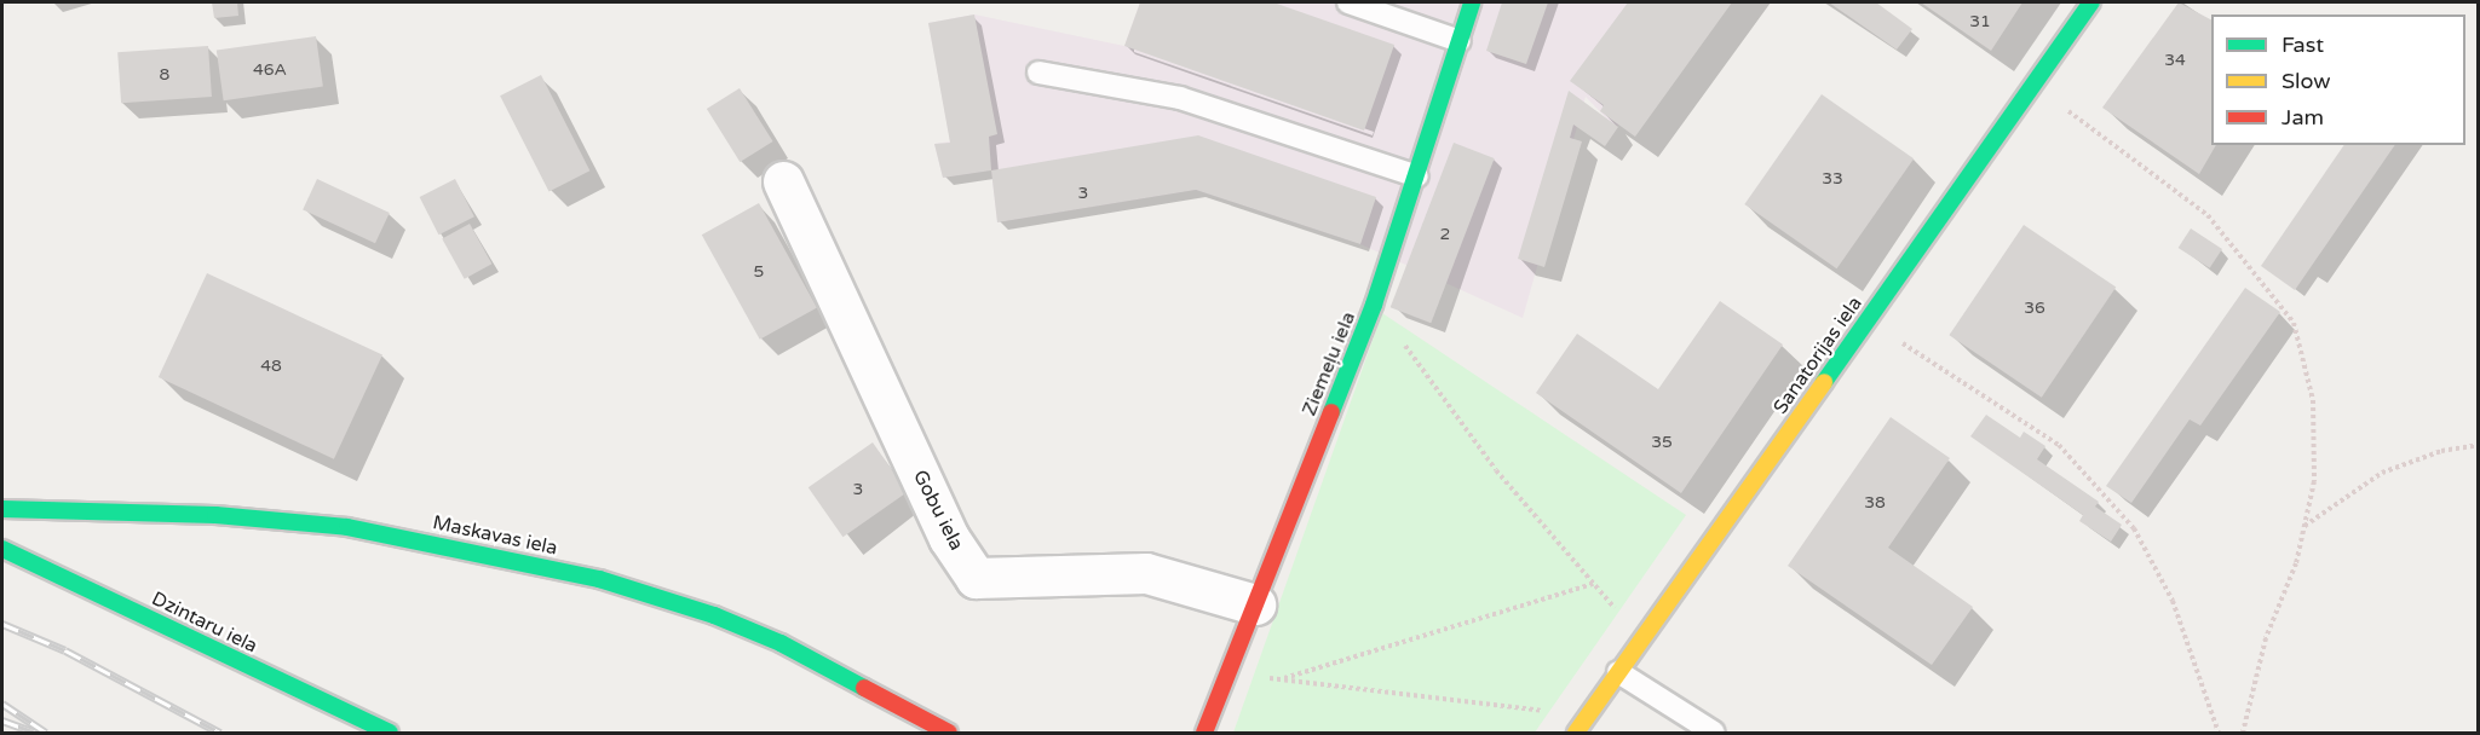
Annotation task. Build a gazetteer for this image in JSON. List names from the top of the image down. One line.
{"streets":{"street":["Sanatorijas iela","Ziemeļu iela","Gobu iela","Maskavas iela","Dzintaru iela"]},"crossings":[["Ziemeļu iela","Gobu iela"]],"house_numbers":["31","34","46A","8","33","3","2","5","36","48","35","3","38"],"legend":["Fast","Slow","Jam"]}
